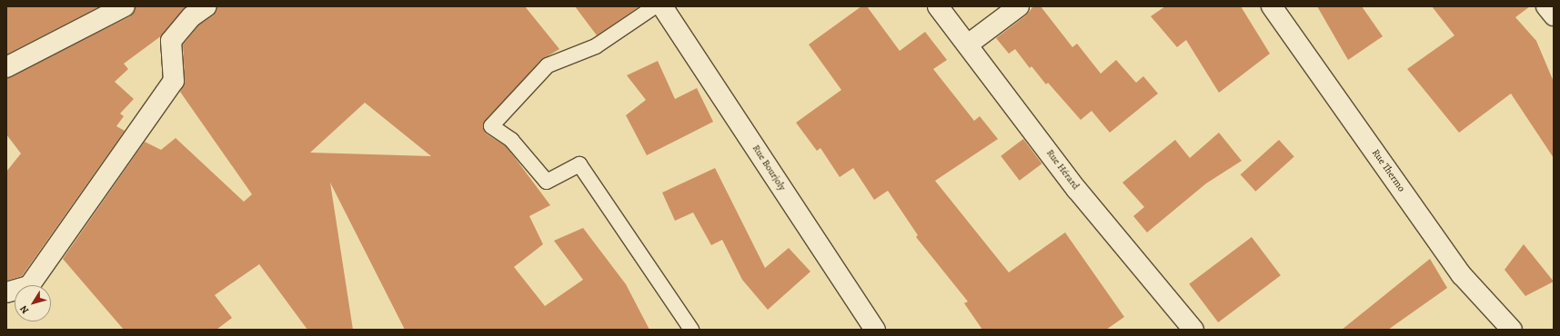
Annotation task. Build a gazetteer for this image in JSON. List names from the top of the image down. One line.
{"streets":{"street":["Rue Bourjoly","Rue Hérard","Rue Thermo"]},"north":"bottom left"}
